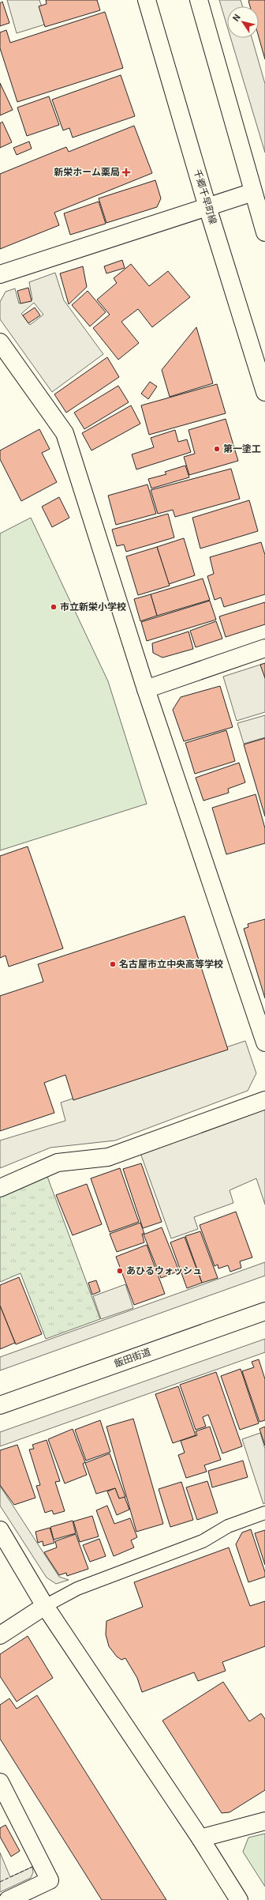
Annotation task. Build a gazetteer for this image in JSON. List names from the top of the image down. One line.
{"streets":{"main road":["千郷千早町線","飯田街道"]},"places":{"health":["新栄ホーム薬局"],"other":["第一塗工","市立新栄小学校","名古屋市立中央高等学校","あひるウォッシュ"]},"north":"top left"}
